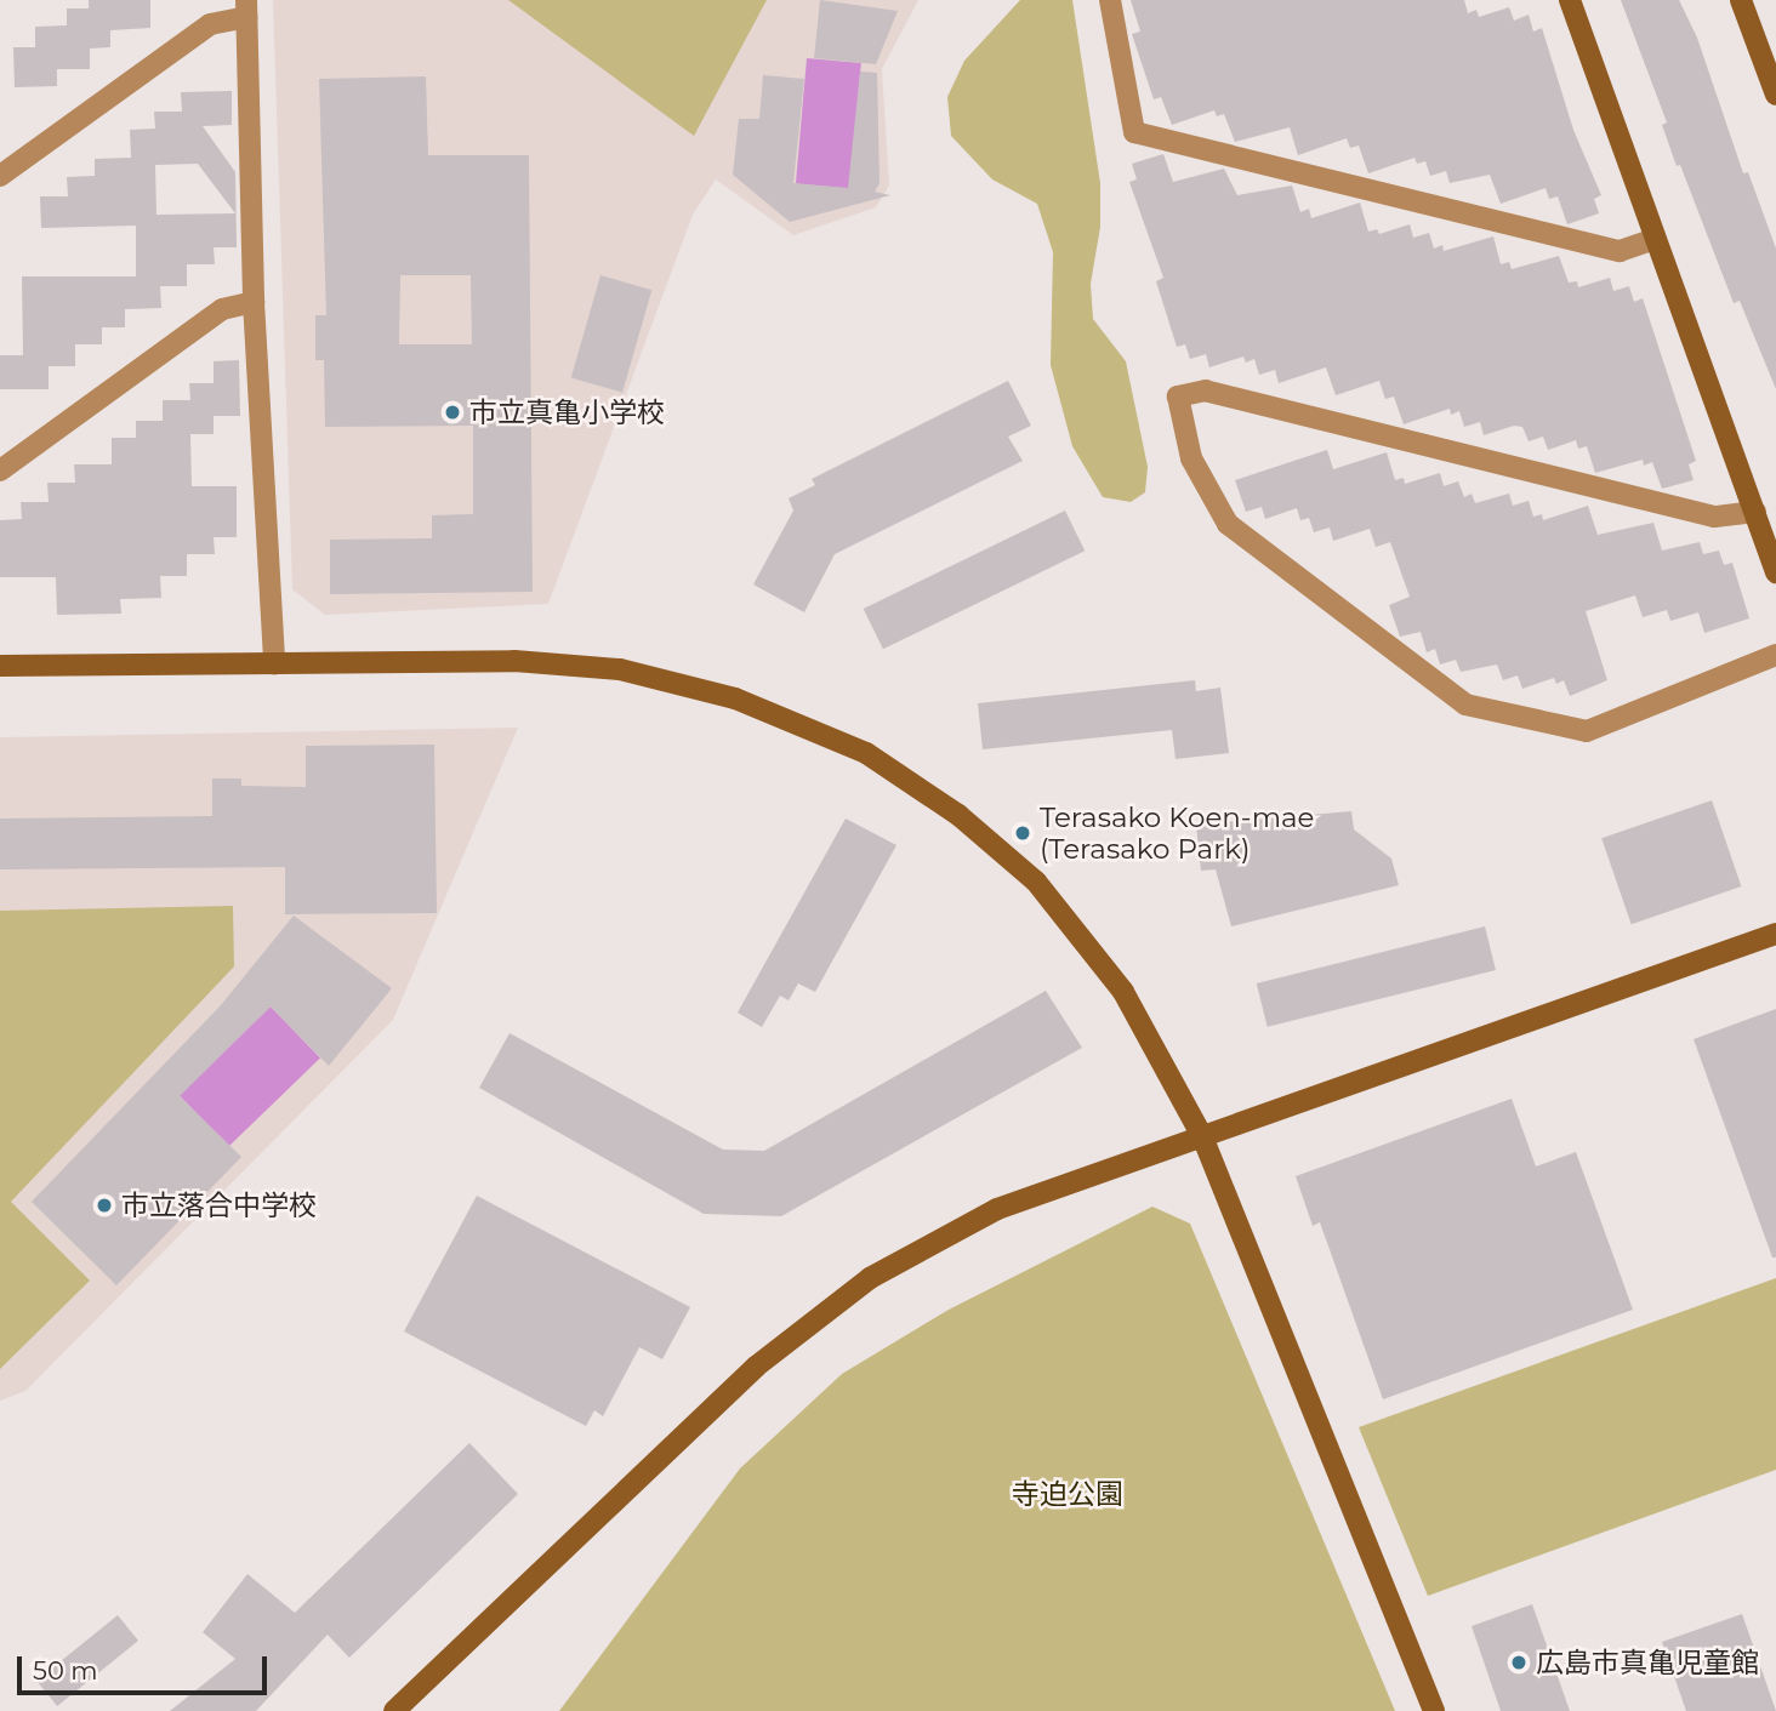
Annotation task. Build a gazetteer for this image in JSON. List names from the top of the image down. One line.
{"parks":["寺迫公園"],"places":["市立真亀小学校","Terasako Koen-mae (Terasako Park)","市立落合中学校","広島市真亀児童館"],"scale_bar":"50 m"}
